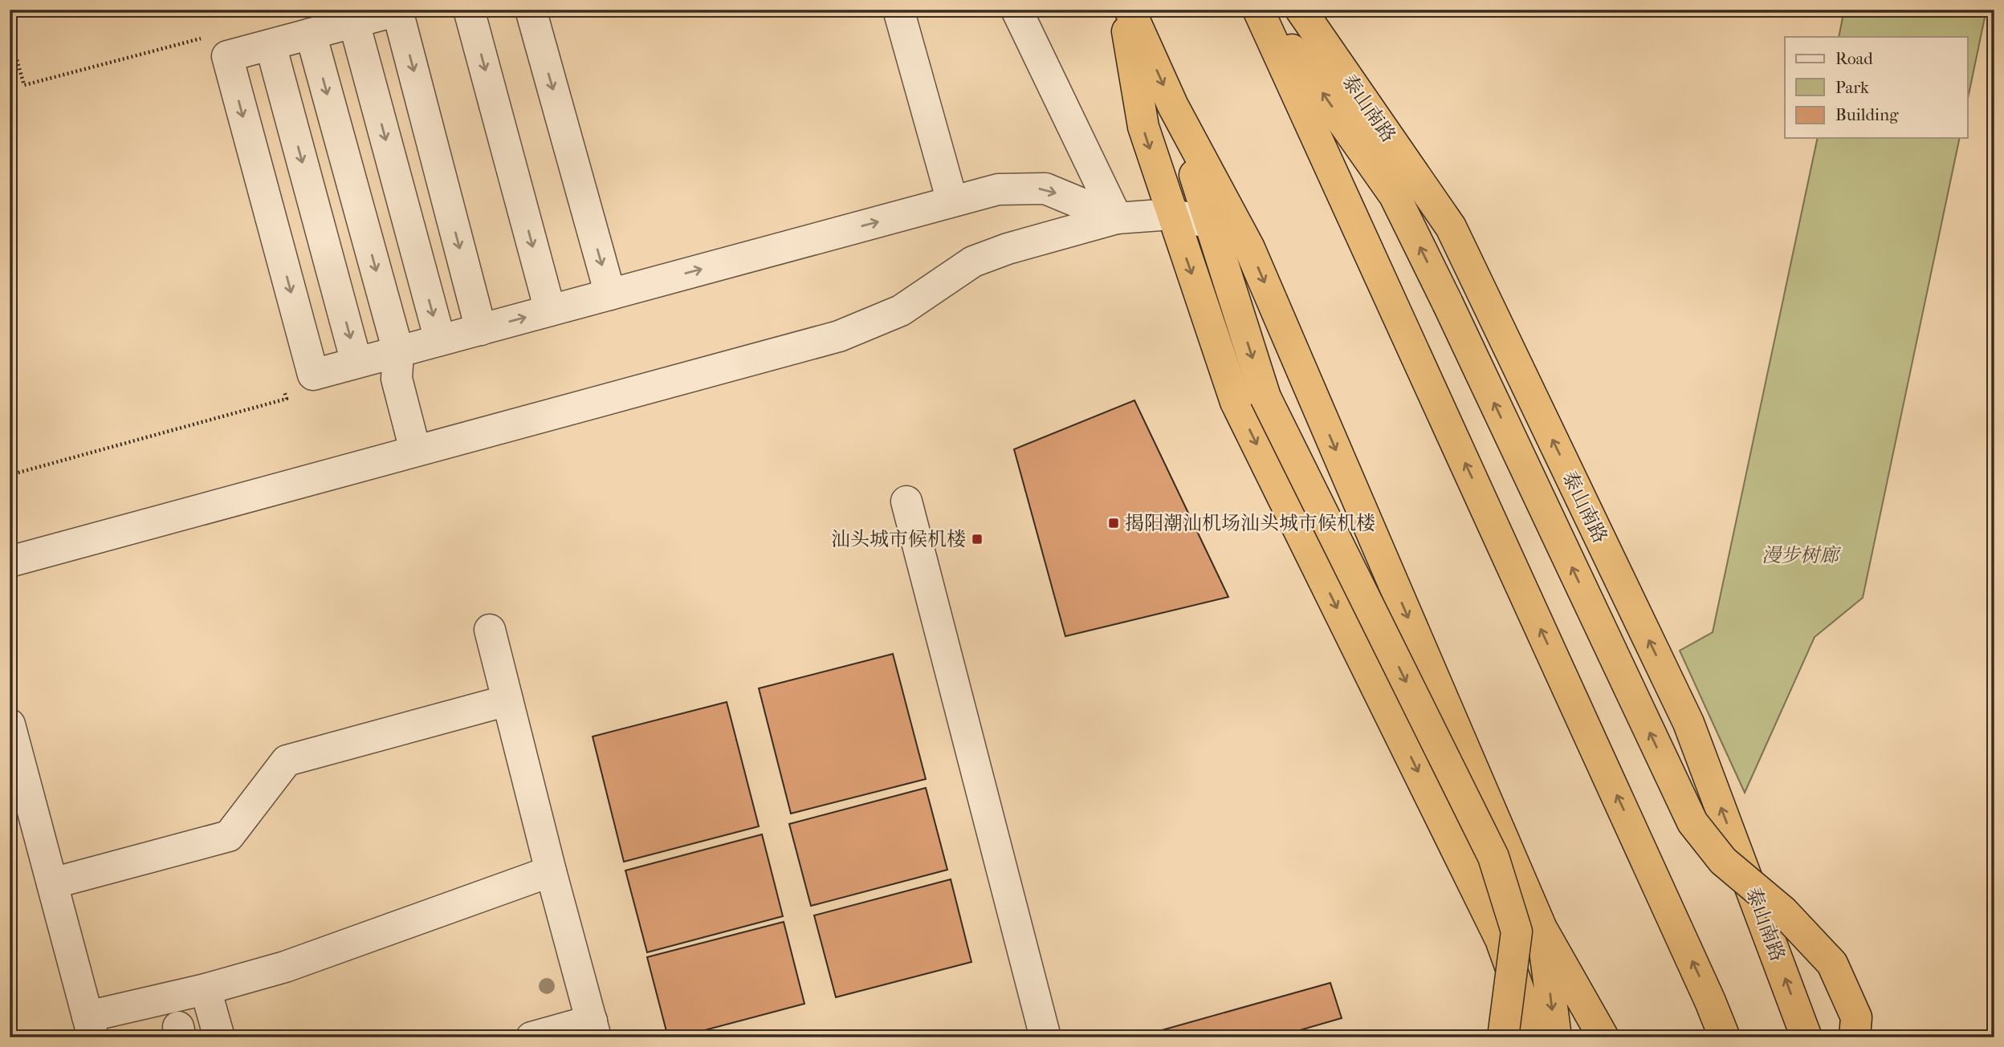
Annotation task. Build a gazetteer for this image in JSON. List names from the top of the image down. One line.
{"streets":{"highway":["泰山南路"]},"parks":["漫步树廊"],"places":{"transit":["揭阳潮汕机场汕头城市候机楼","汕头城市候机楼"]},"legend":["Road","Park","Building"]}
